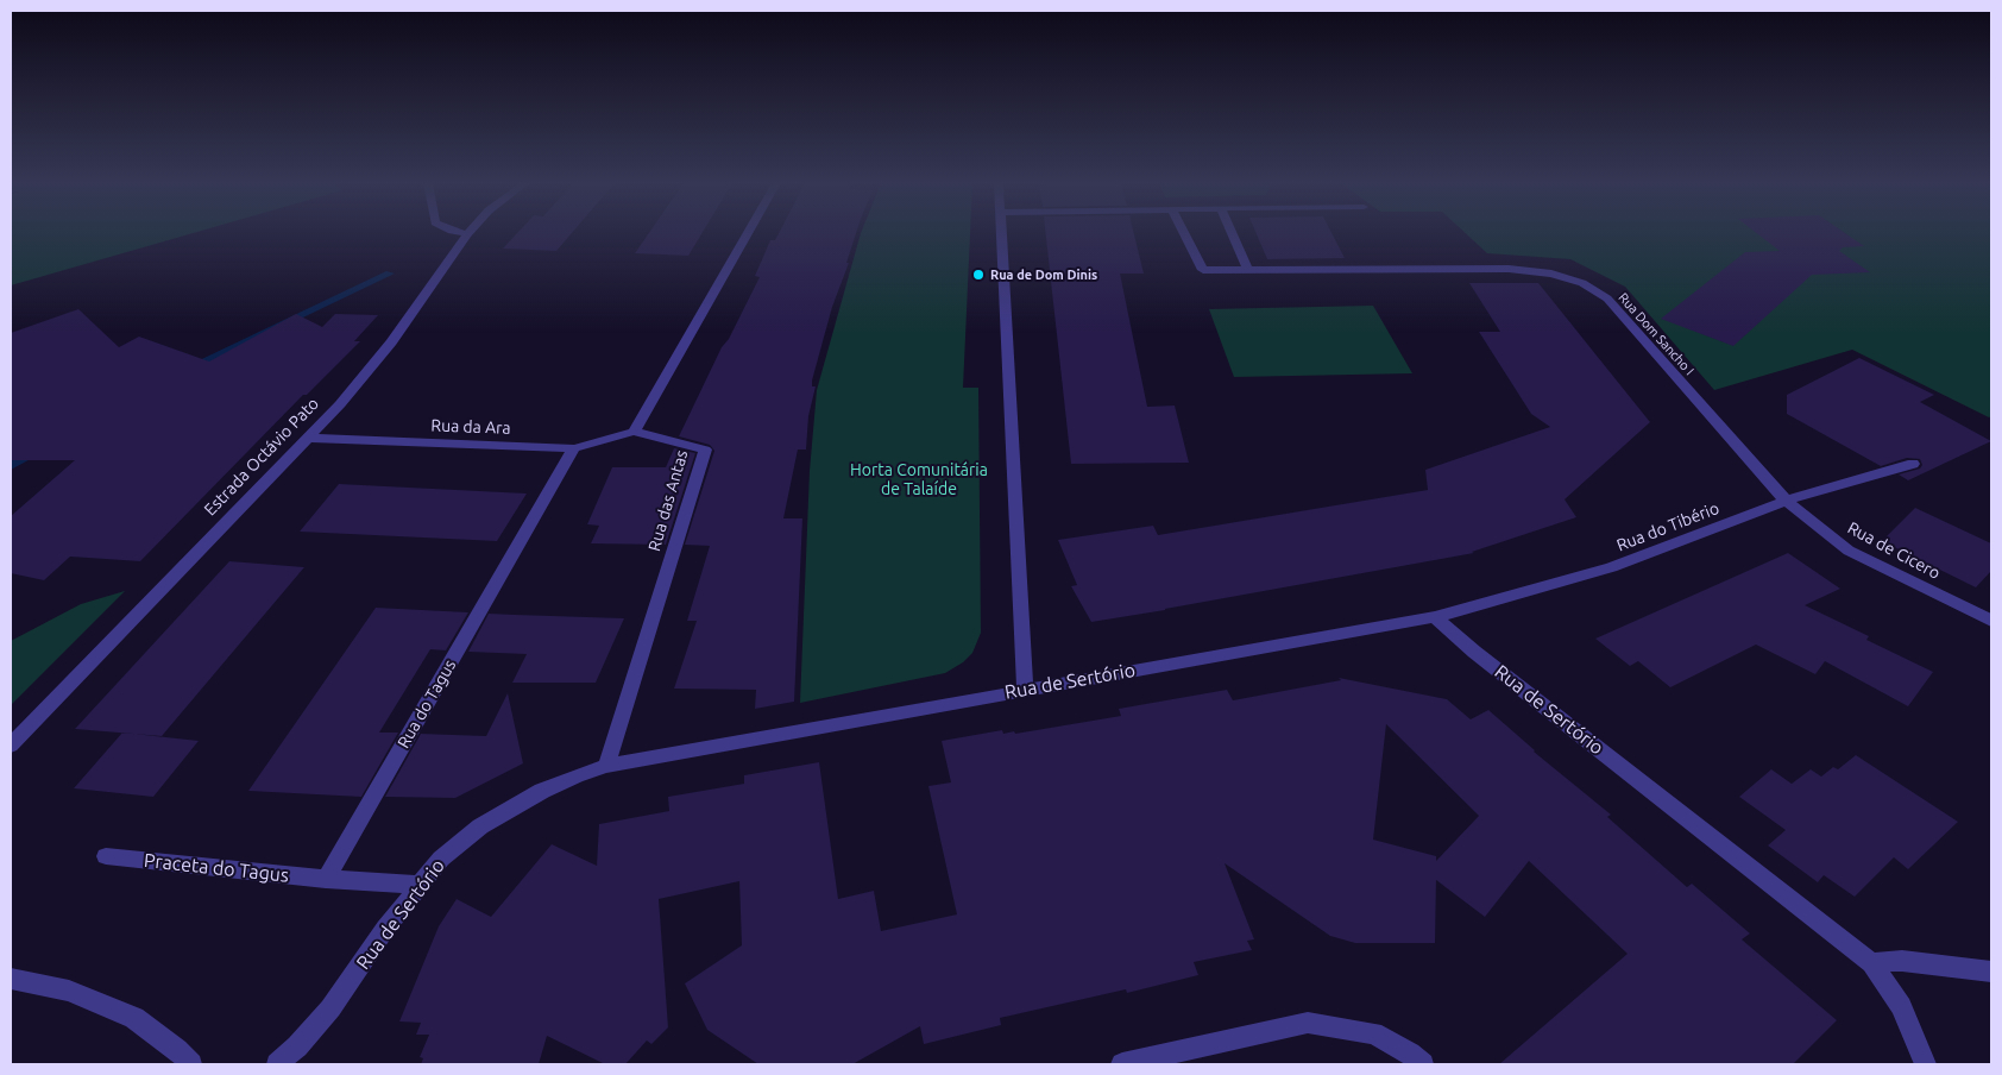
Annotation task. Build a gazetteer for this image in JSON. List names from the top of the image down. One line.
{"streets":{"street":["Rua Dom Sancho I","Rua da Ara","Estrada Octávio Pato","Rua das Antas","Rua do Tibério","Rua de Cicero","Rua de Sertório","Rua do Tagus","Praceta do Tagus"]},"crossings":[["Rua Dom Sancho I","Rua do Tibério"],["Rua Dom Sancho I","Rua de Cicero"],["Rua da Ara","Estrada Octávio Pato"],["Rua da Ara","Rua das Antas"],["Rua da Ara","Rua do Tagus"],["Rua das Antas","Rua de Sertório"],["Rua do Tibério","Rua de Cicero"],["Rua do Tibério","Rua de Sertório"],["Rua do Tagus","Praceta do Tagus"]],"parks":["Horta Comunitária de Talaíde"],"places":["Rua de Dom Dinis"]}
